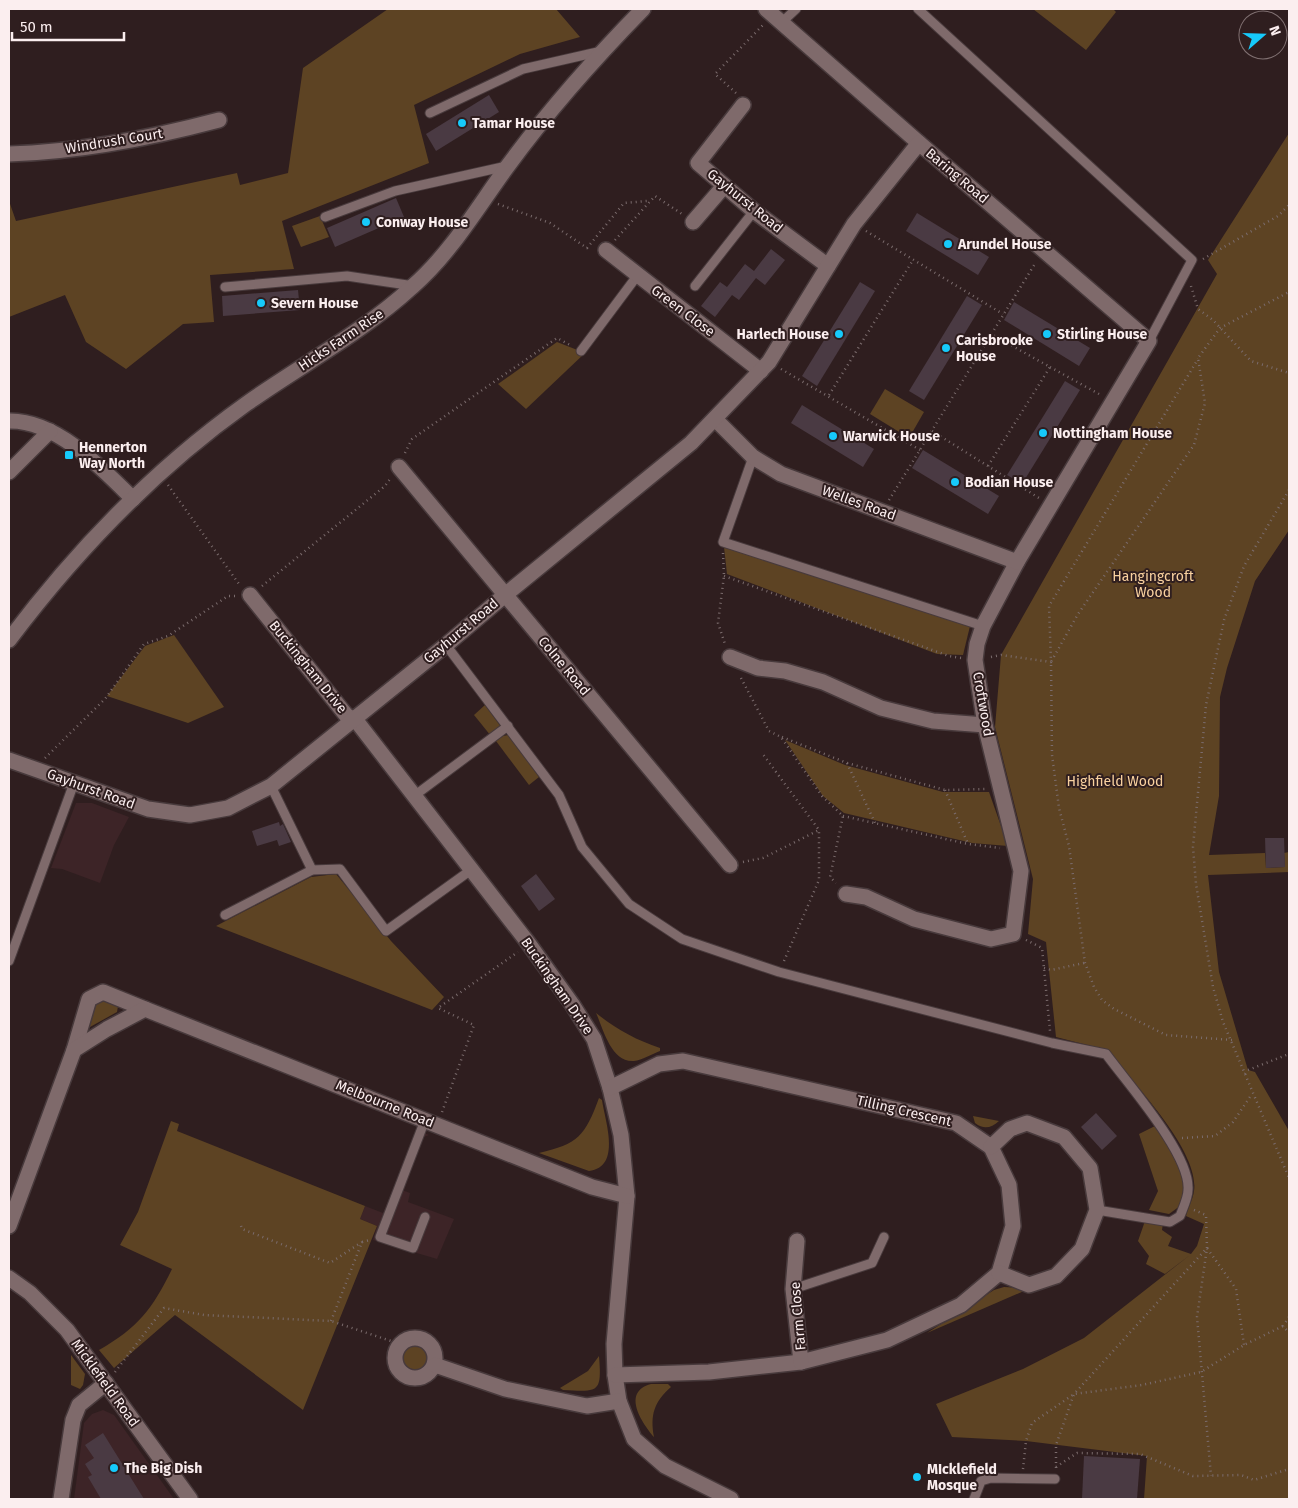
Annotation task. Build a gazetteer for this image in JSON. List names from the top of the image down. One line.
{"streets":{"street":["Windrush Court","Baring Road","Gayhurst Road","Green Close","Hicks Farm Rise","Welles Road","Colne Road","Buckingham Drive","Croftwood","Melbourne Road","Tilling Crescent","Farm Close","Micklefield Road"]},"crossings":[["Baring Road","Gayhurst Road"],["Baring Road","Croftwood"],["Gayhurst Road","Green Close"],["Gayhurst Road","Welles Road"],["Gayhurst Road","Colne Road"],["Gayhurst Road","Buckingham Drive"],["Welles Road","Croftwood"],["Buckingham Drive","Melbourne Road"],["Buckingham Drive","Tilling Crescent"]],"parks":["Hangingcroft Wood","Highfield Wood"],"places":{"other":["Tamar House","Conway House","Arundel House","Severn House","Harlech House","Stirling House","Carisbrooke House","Nottingham House","Warwick House","Bodian House","The Big Dish","MIcklefield Mosque"],"transit":["Hennerton Way North"]},"scale_bar":"50 m","north":"right"}
